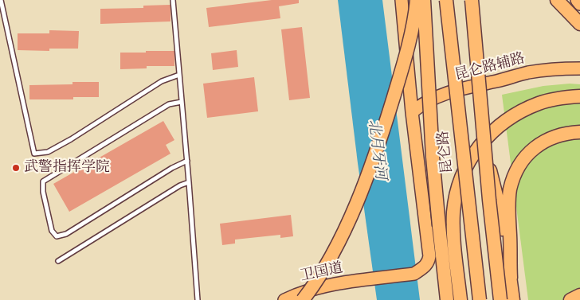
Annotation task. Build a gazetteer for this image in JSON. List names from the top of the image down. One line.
{"streets":{"highway":["昆仑路"],"main road":["昆仑路辅路","卫国道"]},"crossings":[["昆仑路辅路","卫国道"]],"water":["北月牙河"],"places":["武警指挥学院"]}
